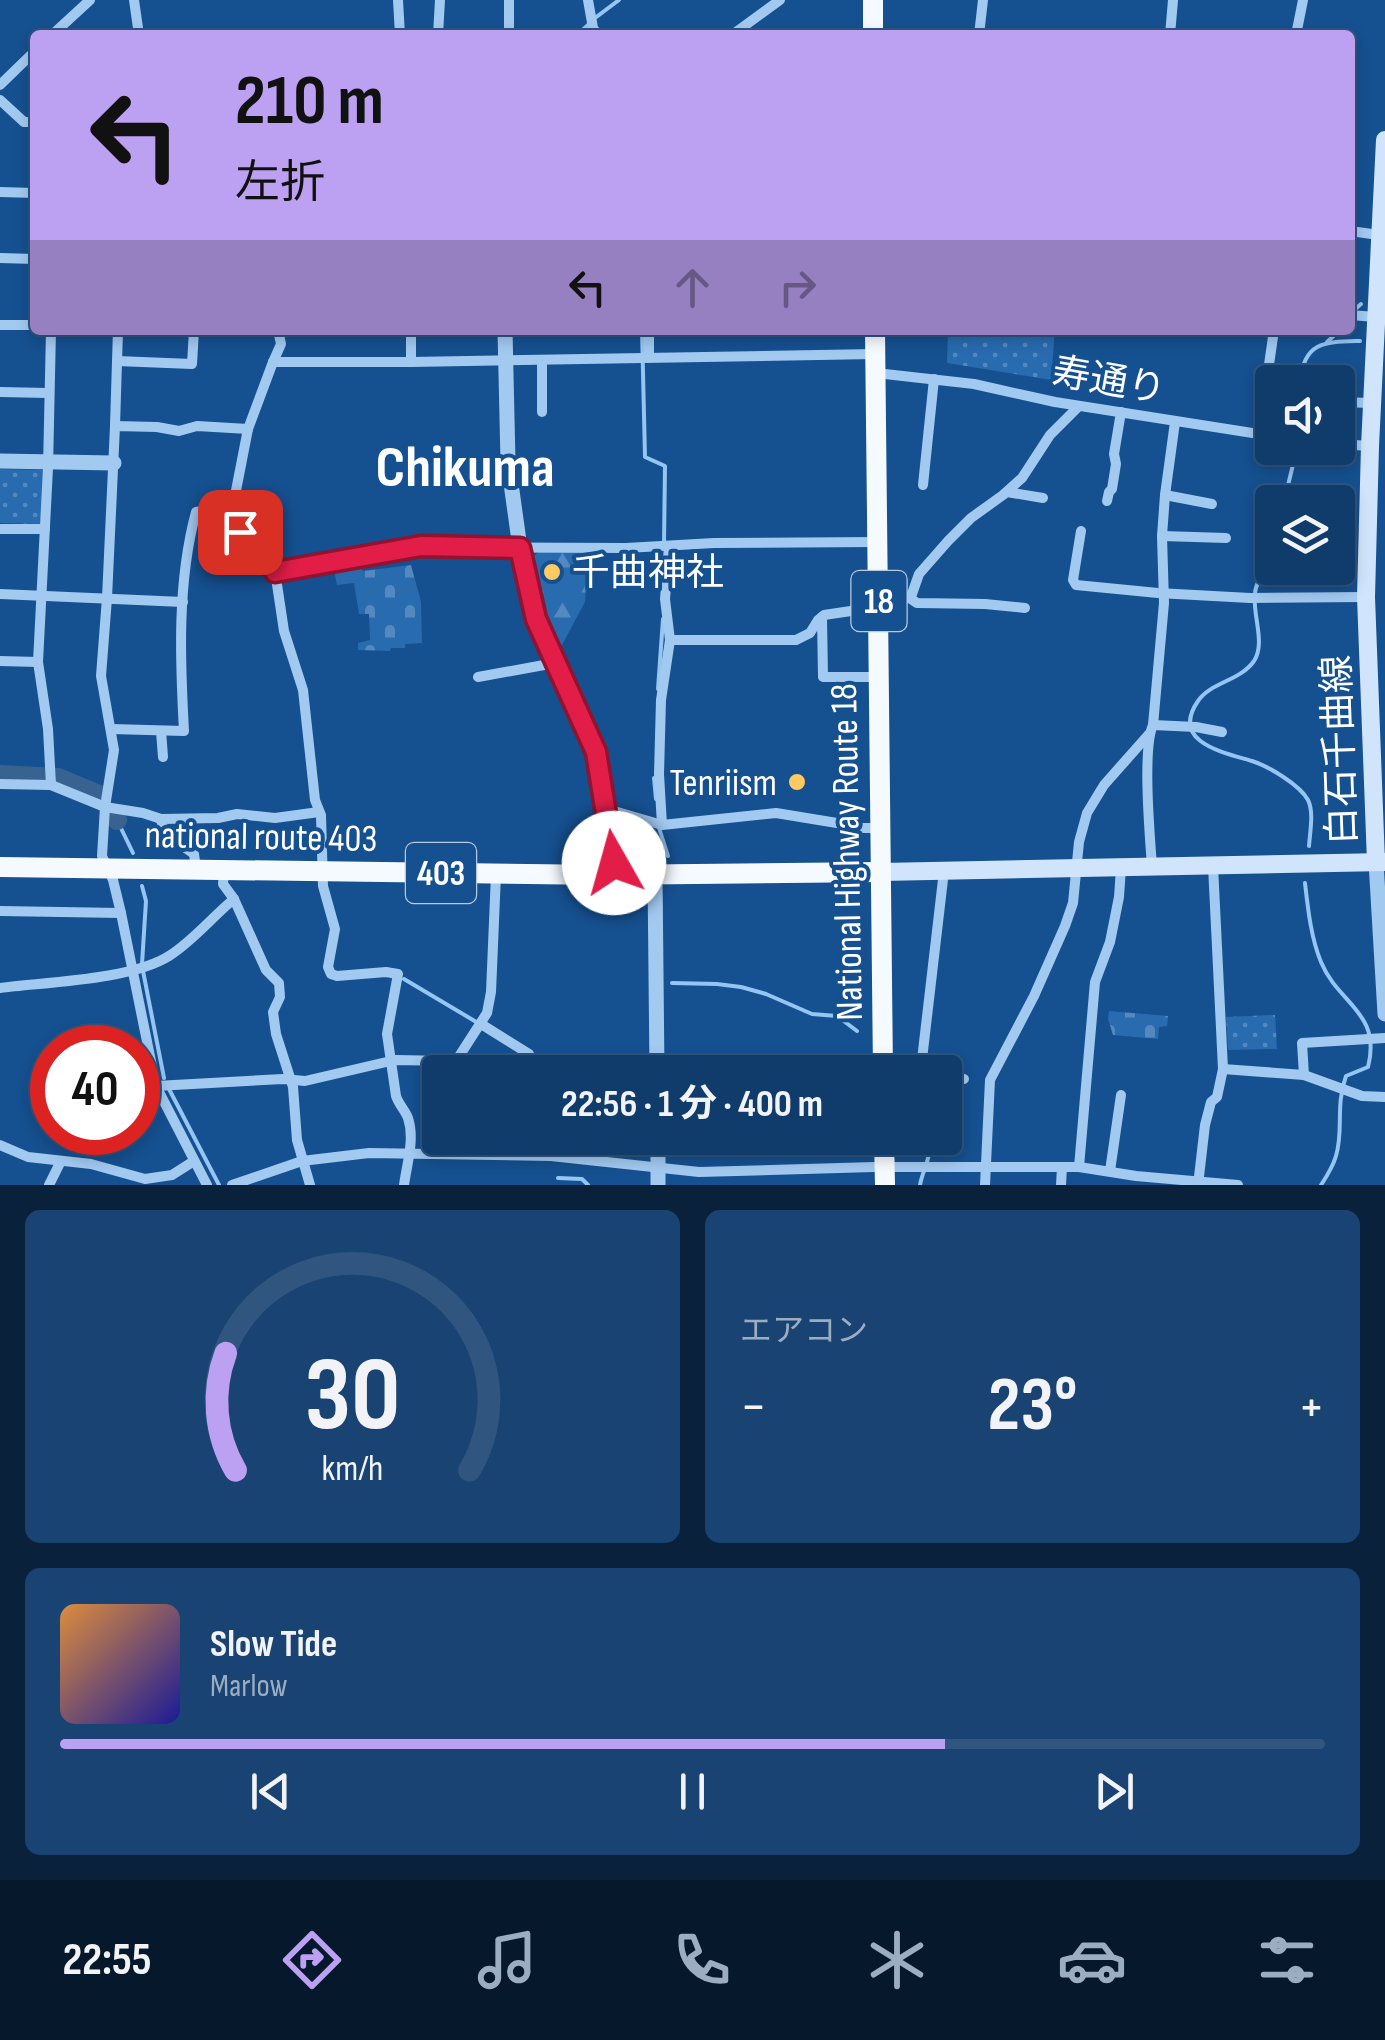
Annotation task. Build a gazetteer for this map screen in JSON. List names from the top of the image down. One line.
{"streets":{"highway":["18","national route 403","National Highway Route 18","403"],"main road":["白石千曲線"],"street":["寿通り"]},"crossings":[["寿通り","National Highway Route 18"],["白石千曲線","national route 403"],["白石千曲線","National Highway Route 18"],["national route 403","National Highway Route 18"]],"districts":["Chikuma"],"places":["千曲神社","Tenriism"],"page":{"turn":["210 m","左折"],"limit":"40","trip":"22:56 · 1 分 · 400 m","tile":"エアコン","heat":["−","23°","+"],"song":["Slow Tide","Marlow"],"tabs":"22:55","gauge":["30","km/h"]}}
